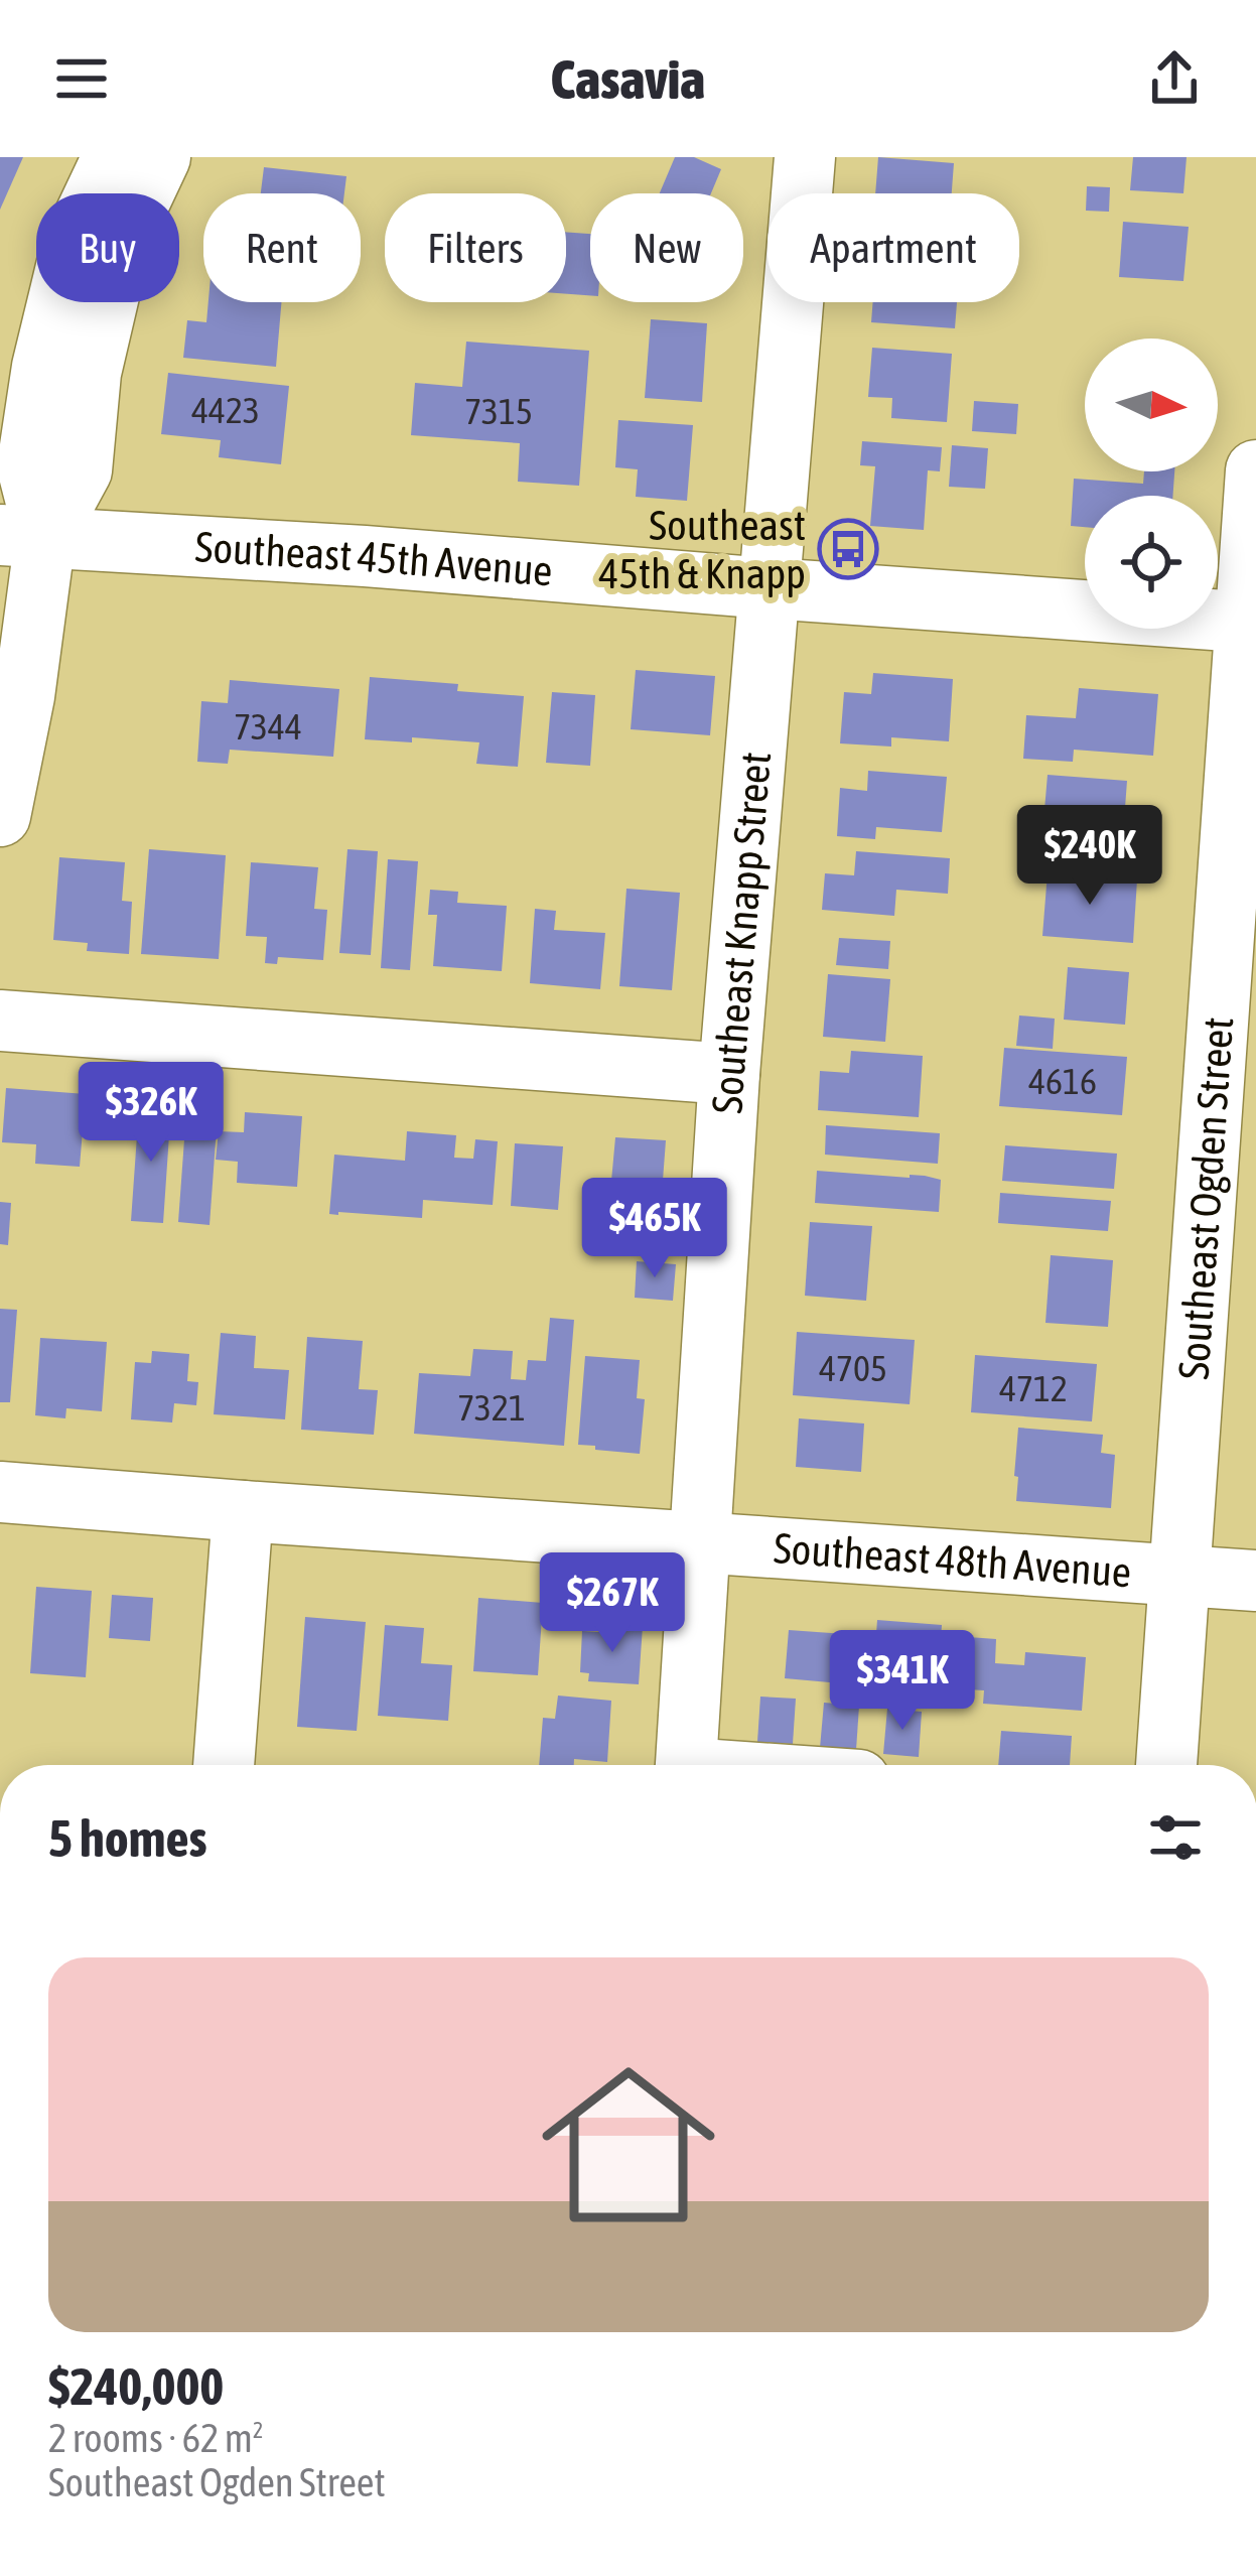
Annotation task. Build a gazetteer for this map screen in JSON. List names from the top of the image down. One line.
{"streets":{"street":["Southeast 45th Avenue","Southeast Knapp Street","Southeast Ogden Street","Southeast 48th Avenue"]},"crossings":[["Southeast 45th Avenue","Southeast Knapp Street"],["Southeast 45th Avenue","Southeast Ogden Street"],["Southeast Knapp Street","Southeast 48th Avenue"],["Southeast Ogden Street","Southeast 48th Avenue"]],"places":{"bus stop":["Southeast 45th & Knapp"]},"house_numbers":["4423","7315","7344","4616","4705","4712","7321"],"north":"right","page":{"header":"Casavia","chip":["Buy","Rent","Filters","New","Apartment"],"price":["$240K","$326K","$465K","$267K","$341K"],"heading":"5 homes","list":[{"name":"$240,000","note":"2 rooms · 62 m² · Southeast Ogden Street"}]}}
